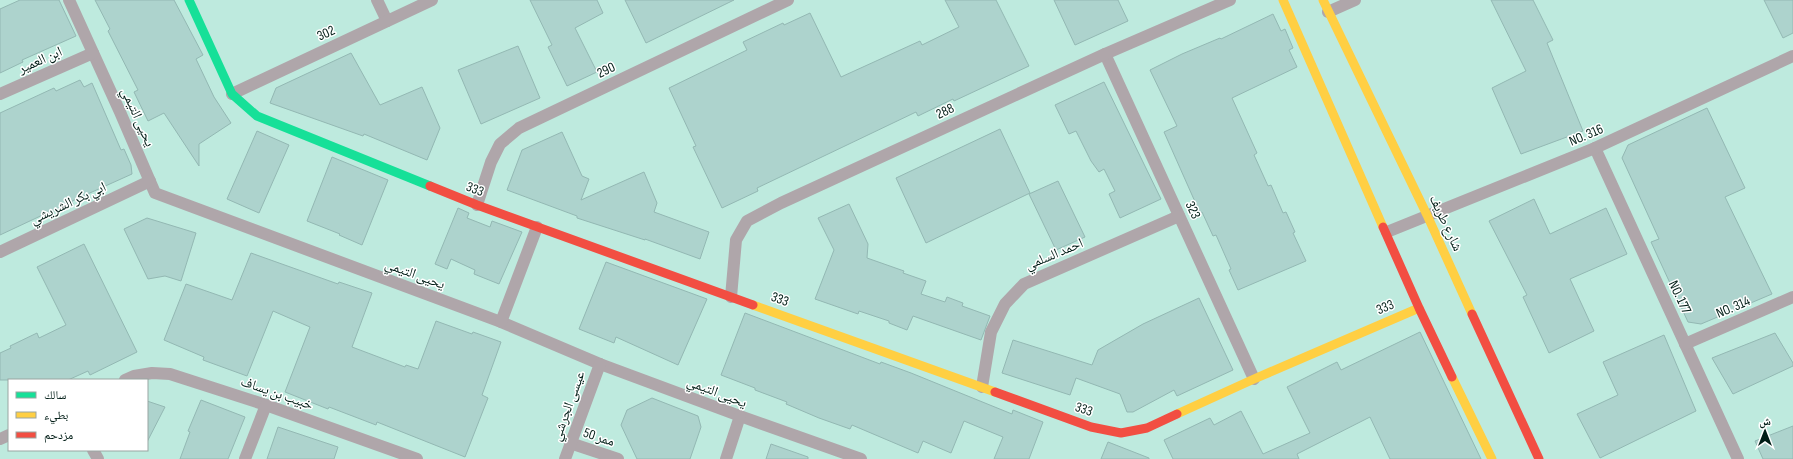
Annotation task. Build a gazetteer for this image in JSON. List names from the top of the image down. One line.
{"streets":{"street":["302","ابن العمير","290","288","يحيى التيمي","NO. 316","333","ابي بكر الشريشي","323","شارع طريف","احمد السلمي","NO. 177","NO. 314","خبيب بن يساف","عيسى الجرشي","ممر 50"]},"crossings":[["302","333"],["ابن العمير","يحيى التيمي"],["290","333"],["288","333"],["288","323"],["يحيى التيمي","ابي بكر الشريشي"],["يحيى التيمي","عيسى الجرشي"],["NO. 316","شارع طريف"],["NO. 316","NO. 177"],["333","323"],["333","احمد السلمي"],["323","احمد السلمي"],["NO. 177","NO. 314"],["عيسى الجرشي","ممر 50"]],"legend":["سالك","بطيء","مزدحم"],"north":"top"}
